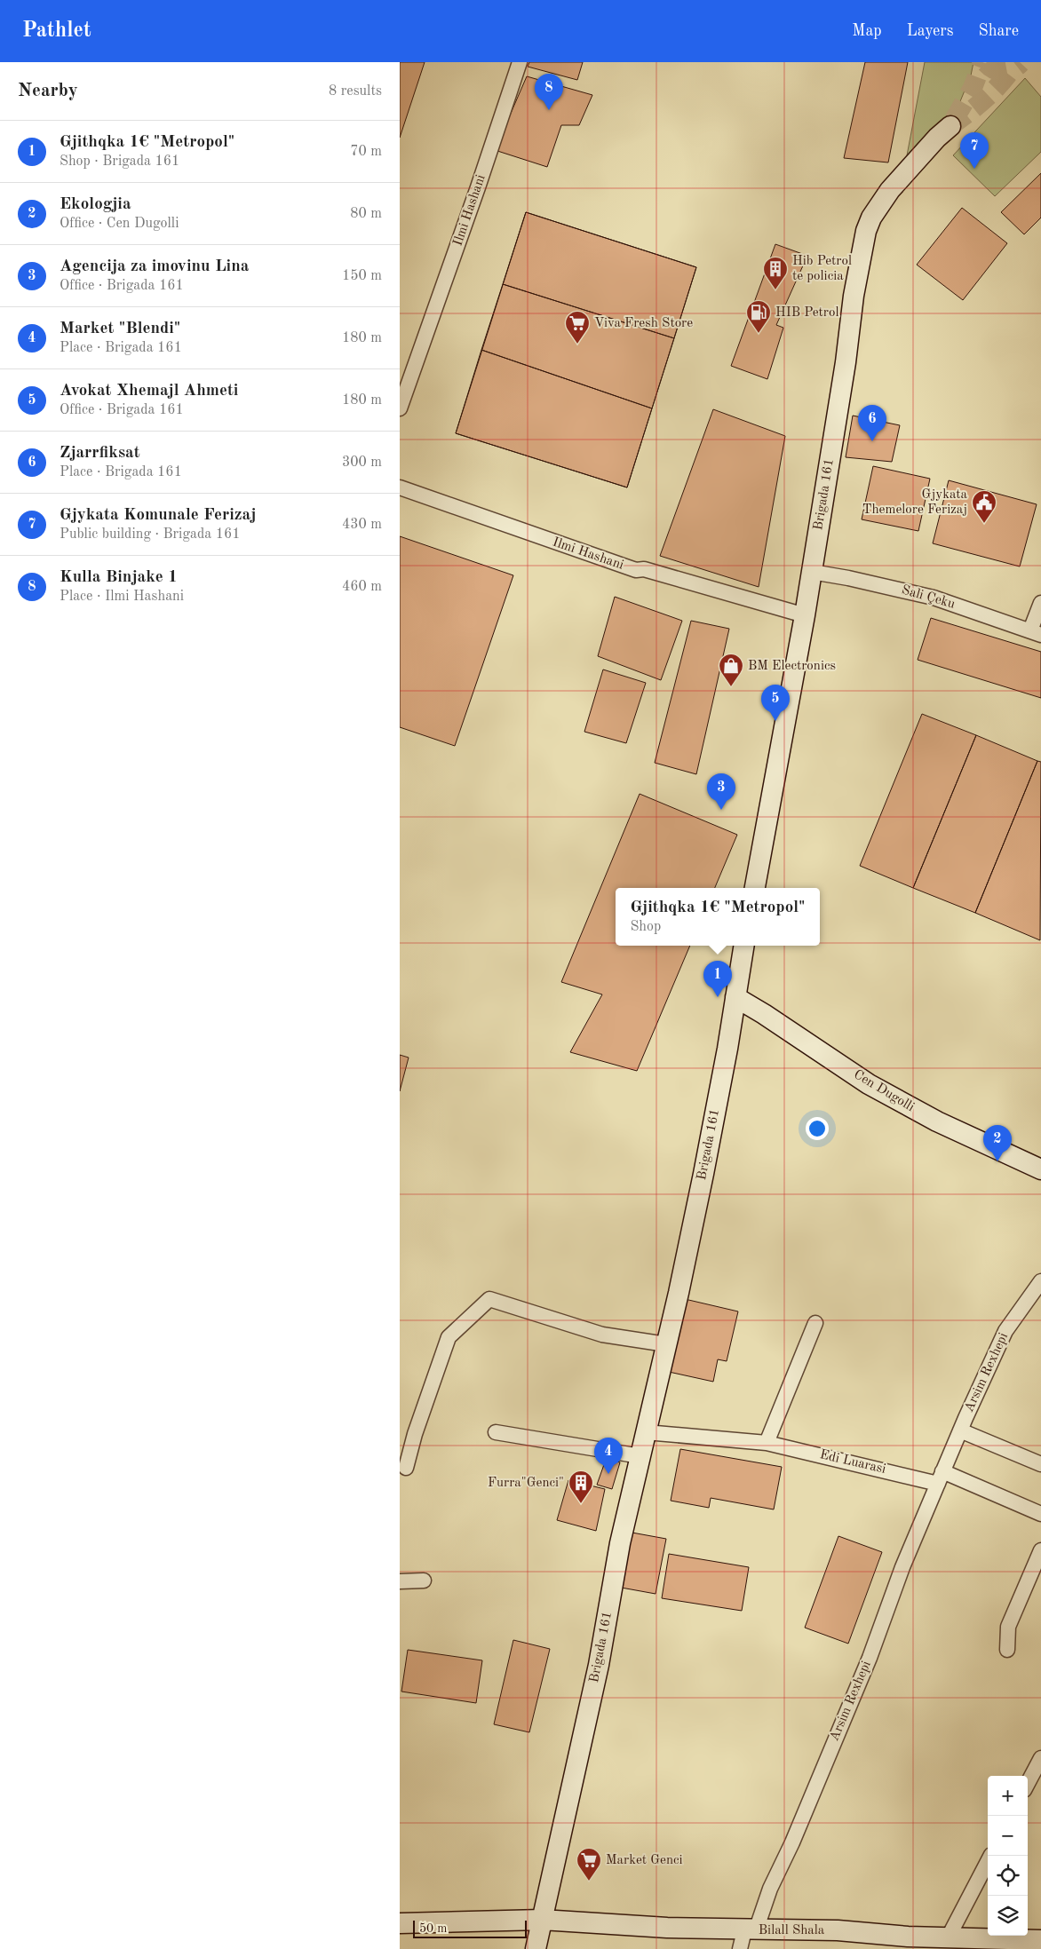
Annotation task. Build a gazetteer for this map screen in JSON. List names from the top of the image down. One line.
{"streets":{"street":["Ilmi Hashani","Brigada 161","Sali Çeku","Cen Dugolli","Arsim Rexhepi","Edi Luarasi","Bilall Shala"]},"crossings":[["Ilmi Hashani","Brigada 161"],["Brigada 161","Sali Çeku"],["Brigada 161","Cen Dugolli"],["Brigada 161","Edi Luarasi"],["Brigada 161","Bilall Shala"],["Arsim Rexhepi","Edi Luarasi"],["Arsim Rexhepi","Bilall Shala"]],"places":{"building":["Hib Petrol te policia","Furra\"Genci\""],"fuel station":["HIB Petrol"],"supermarket":["Viva Fresh Store","Market Genci"],"public building":["Gjykata Themelore Ferizaj"],"shop":["BM Electronics"]},"scale_bar":"50 m","page":{"header":"Pathlet","nav":["Map","Layers","Share"],"heading":["Nearby","8 results"],"pins":["8","7","6","5","3","1","2","4"],"list":[{"mark":"1","name":"Gjithqka 1€ \"Metropol\"","note":"Shop · Brigada 161","value":"70 m"},{"mark":"2","name":"Ekologjia","note":"Office · Cen Dugolli","value":"80 m"},{"mark":"3","name":"Agencija za imovinu Lina","note":"Office · Brigada 161","value":"150 m"},{"mark":"4","name":"Market \"Blendi\"","note":"Place · Brigada 161","value":"180 m"},{"mark":"5","name":"Avokat Xhemajl Ahmeti","note":"Office · Brigada 161","value":"180 m"},{"mark":"6","name":"Zjarrfiksat","note":"Place · Brigada 161","value":"300 m"},{"mark":"7","name":"Gjykata Komunale Ferizaj","note":"Public building · Brigada 161","value":"430 m"},{"mark":"8","name":"Kulla Binjake 1","note":"Place · Ilmi Hashani","value":"460 m"}],"popup":["Gjithqka 1€ \"Metropol\"","Shop"],"map_buttons":["+","−"],"scale":"50 m"}}
